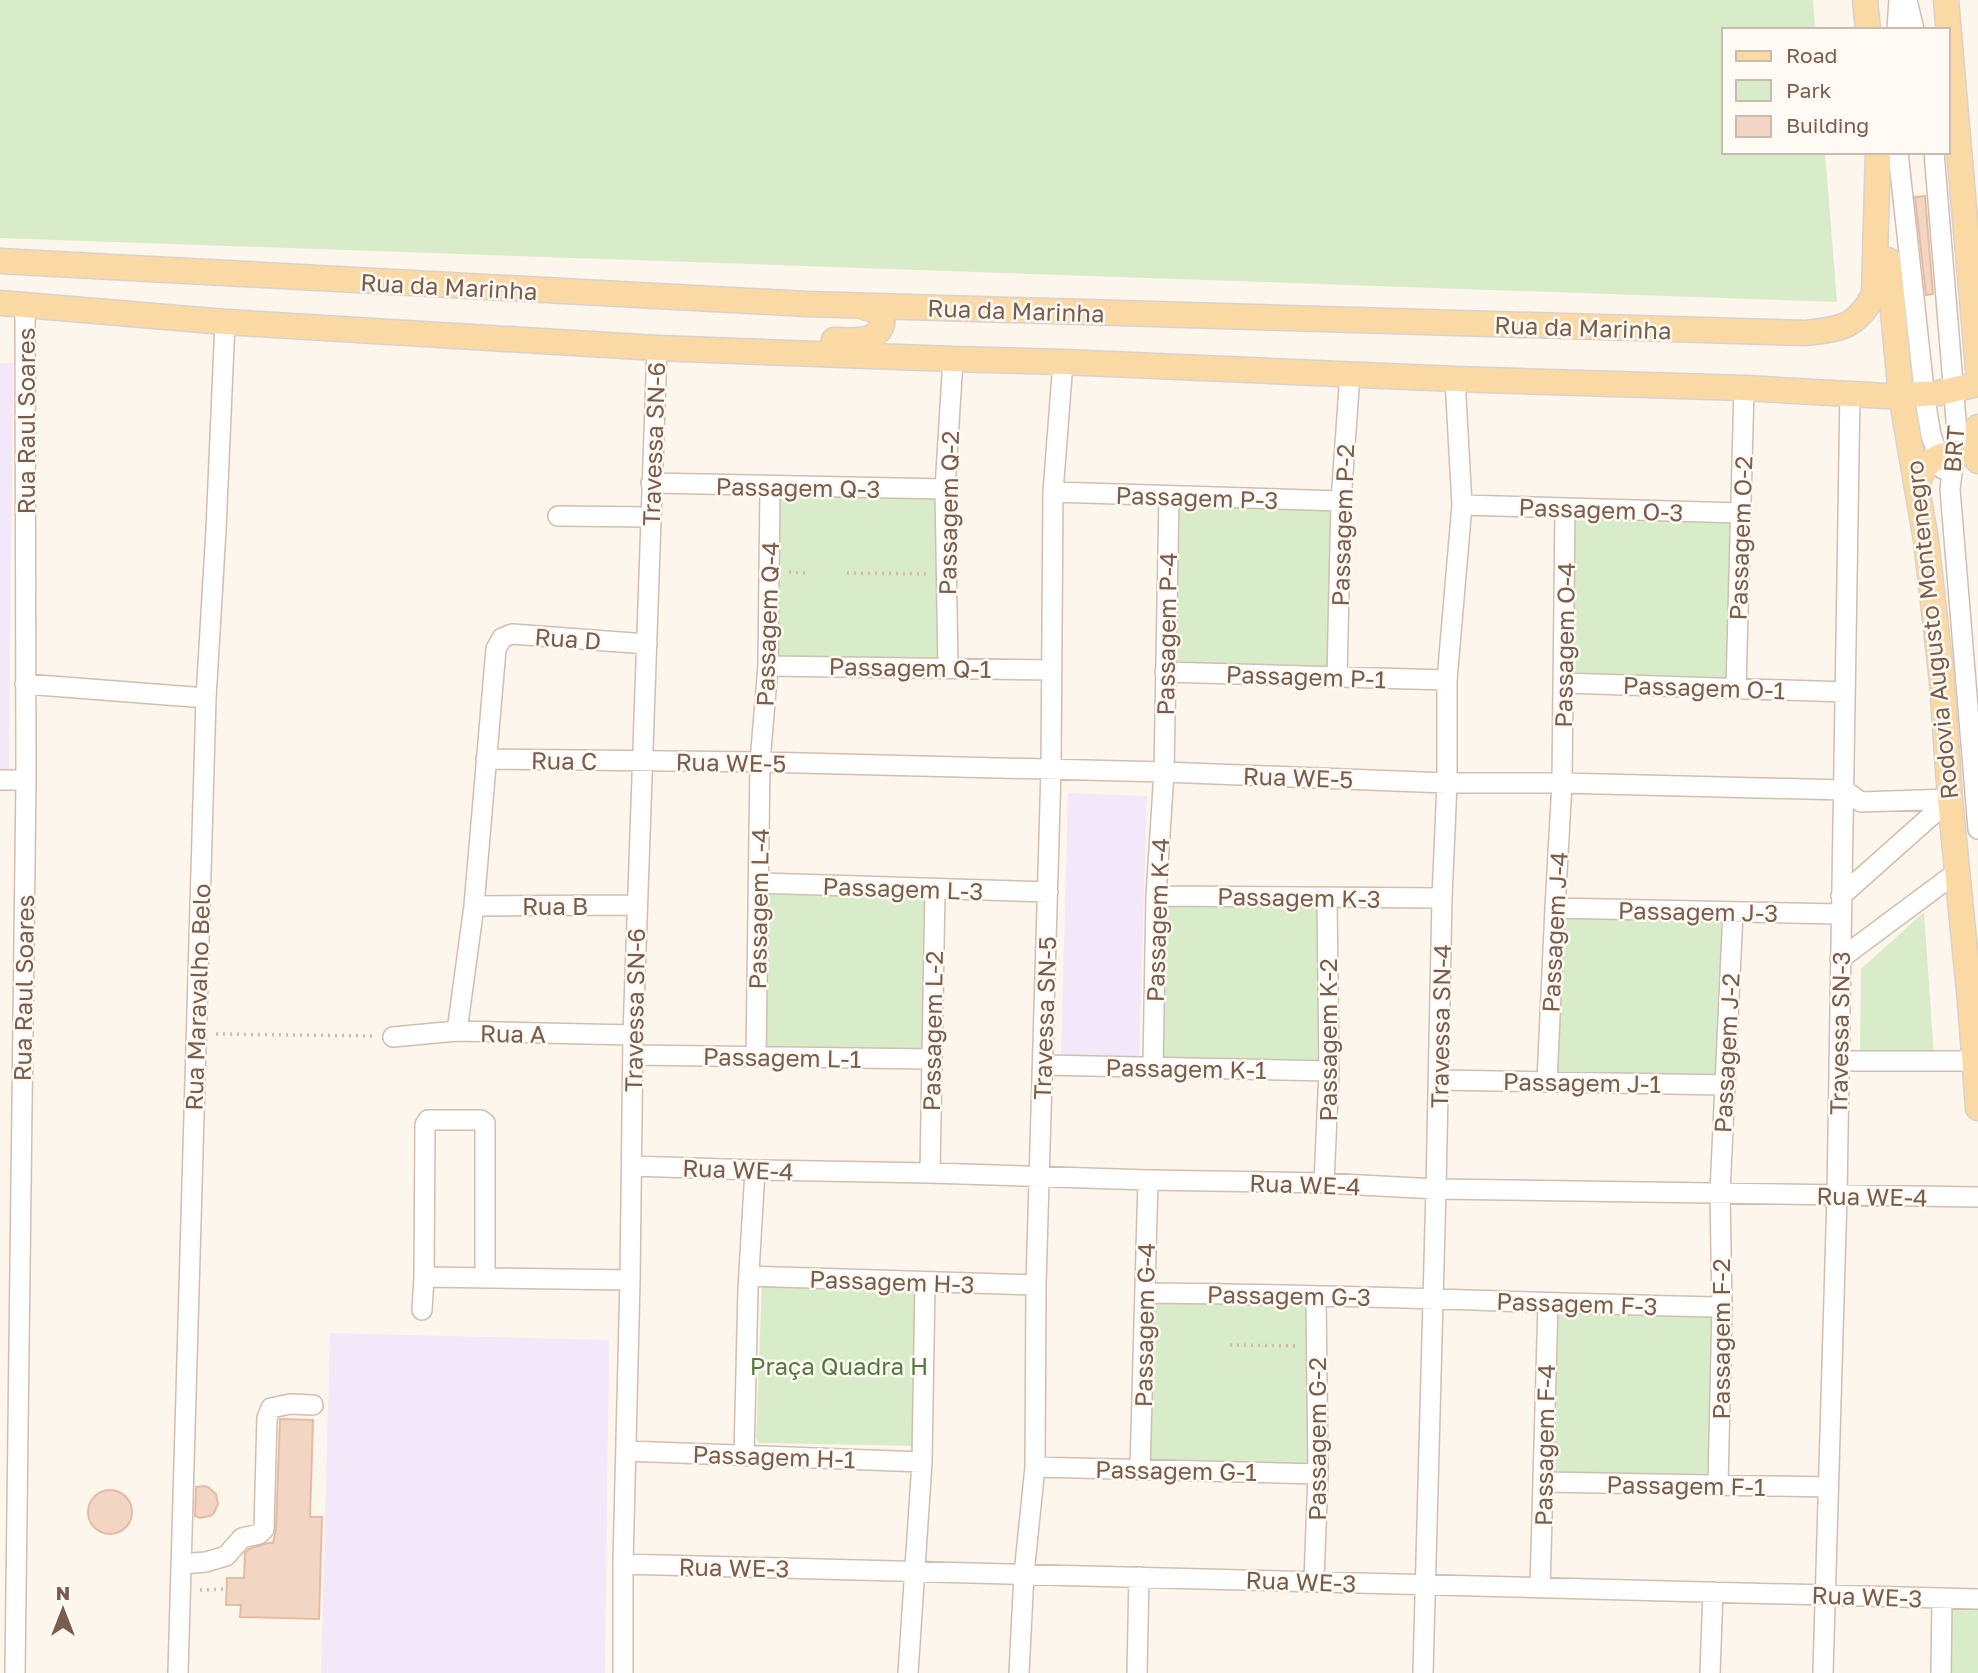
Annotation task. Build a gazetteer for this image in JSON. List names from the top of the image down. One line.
{"streets":{"main road":["Rua da Marinha","Rodovia Augusto Montenegro"],"street":["Rua Raul Soares","Travessa SN-6","BRT","Passagem Q-3","Passagem P-3","Passagem O-3","Passagem Q-2","Passagem P-2","Passagem O-2","Passagem Q-4","Passagem P-4","Rua D","Passagem O-4","Passagem Q-1","Passagem P-1","Passagem O-1","Rua C","Rua WE-5","Passagem L-3","Passagem K-3","Rua B","Passagem L-4","Passagem J-3","Passagem K-4","Passagem J-4","Rua Maravalho Belo","Travessa SN-5","Travessa SN-4","Passagem L-2","Rua A","Travessa SN-3","Passagem K-2","Passagem J-2","Passagem L-1","Passagem K-1","Passagem J-1","Rua WE-4","Passagem H-3","Passagem G-3","Passagem F-3","Passagem G-4","Passagem F-2","Passagem G-2","Passagem F-4","Passagem H-1","Passagem G-1","Passagem F-1","Rua WE-3"]},"crossings":[["Rua da Marinha","Rua Raul Soares"],["Rua da Marinha","Travessa SN-6"],["Rua da Marinha","BRT"],["Rua da Marinha","Passagem Q-2"],["Rua da Marinha","Passagem P-2"],["Rua da Marinha","Passagem O-2"],["Rua da Marinha","Rodovia Augusto Montenegro"],["Rua da Marinha","Rua Maravalho Belo"],["Rua da Marinha","Travessa SN-5"],["Rua da Marinha","Travessa SN-4"],["Rua da Marinha","Travessa SN-3"],["Travessa SN-6","Passagem Q-3"],["Travessa SN-6","Rua D"],["Travessa SN-6","Rua C"],["Travessa SN-6","Rua WE-5"],["Travessa SN-6","Rua B"],["Travessa SN-6","Rua A"],["Travessa SN-6","Passagem L-1"],["Travessa SN-6","Rua WE-4"],["Travessa SN-6","Passagem H-1"],["Travessa SN-6","Rua WE-3"],["BRT","Rodovia Augusto Montenegro"],["Passagem Q-3","Passagem Q-2"],["Passagem Q-3","Passagem Q-4"],["Passagem P-3","Passagem P-2"],["Passagem P-3","Passagem P-4"],["Passagem P-3","Travessa SN-5"],["Passagem O-3","Passagem O-2"],["Passagem O-3","Passagem O-4"],["Passagem O-3","Travessa SN-4"],["Passagem Q-2","Passagem Q-1"],["Passagem P-2","Passagem P-1"],["Passagem O-2","Passagem O-1"],["Passagem Q-4","Passagem Q-1"],["Passagem Q-4","Rua WE-5"],["Passagem Q-4","Passagem L-4"],["Rodovia Augusto Montenegro","Rua WE-5"],["Passagem P-4","Passagem P-1"],["Passagem P-4","Rua WE-5"],["Passagem P-4","Passagem K-4"],["Rua D","Rua C"],["Passagem O-4","Passagem O-1"],["Passagem O-4","Rua WE-5"],["Passagem O-4","Passagem J-4"],["Passagem Q-1","Travessa SN-5"],["Passagem P-1","Travessa SN-4"],["Passagem O-1","Travessa SN-3"],["Rua C","Rua WE-5"],["Rua WE-5","Passagem L-4"],["Rua WE-5","Passagem K-4"],["Rua WE-5","Passagem J-4"],["Rua WE-5","Travessa SN-5"],["Rua WE-5","Travessa SN-4"],["Rua WE-5","Travessa SN-3"],["Passagem L-3","Passagem L-4"],["Passagem L-3","Travessa SN-5"],["Passagem L-3","Passagem L-2"],["Passagem K-3","Passagem K-4"],["Passagem K-3","Travessa SN-4"],["Passagem K-3","Passagem K-2"],["Passagem L-4","Passagem L-1"],["Passagem J-3","Passagem J-4"],["Passagem J-3","Travessa SN-3"],["Passagem J-3","Passagem J-2"],["Passagem K-4","Passagem K-1"],["Passagem J-4","Passagem J-1"],["Travessa SN-5","Passagem K-1"],["Travessa SN-5","Rua WE-4"],["Travessa SN-5","Passagem H-3"],["Travessa SN-5","Passagem G-1"],["Travessa SN-5","Rua WE-3"],["Travessa SN-4","Passagem J-1"],["Travessa SN-4","Rua WE-4"],["Travessa SN-4","Passagem G-3"],["Travessa SN-4","Passagem F-3"],["Travessa SN-4","Rua WE-3"],["Passagem L-2","Passagem L-1"],["Passagem L-2","Rua WE-4"],["Rua A","Passagem L-1"],["Travessa SN-3","Rua WE-4"],["Travessa SN-3","Passagem F-1"],["Travessa SN-3","Rua WE-3"],["Passagem K-2","Passagem K-1"],["Passagem K-2","Rua WE-4"],["Passagem J-2","Passagem J-1"],["Passagem J-2","Rua WE-4"],["Passagem J-2","Passagem F-2"],["Rua WE-4","Passagem G-4"],["Rua WE-4","Passagem F-2"],["Passagem G-3","Passagem F-3"],["Passagem G-3","Passagem G-4"],["Passagem G-3","Passagem G-2"],["Passagem F-3","Passagem F-2"],["Passagem F-3","Passagem F-4"],["Passagem G-4","Passagem G-1"],["Passagem F-2","Passagem F-1"],["Passagem G-2","Passagem G-1"],["Passagem G-2","Rua WE-3"],["Passagem F-4","Passagem F-1"],["Passagem F-4","Rua WE-3"]],"parks":["Praça Quadra H"],"legend":["Road","Park","Building"],"north":"top"}
